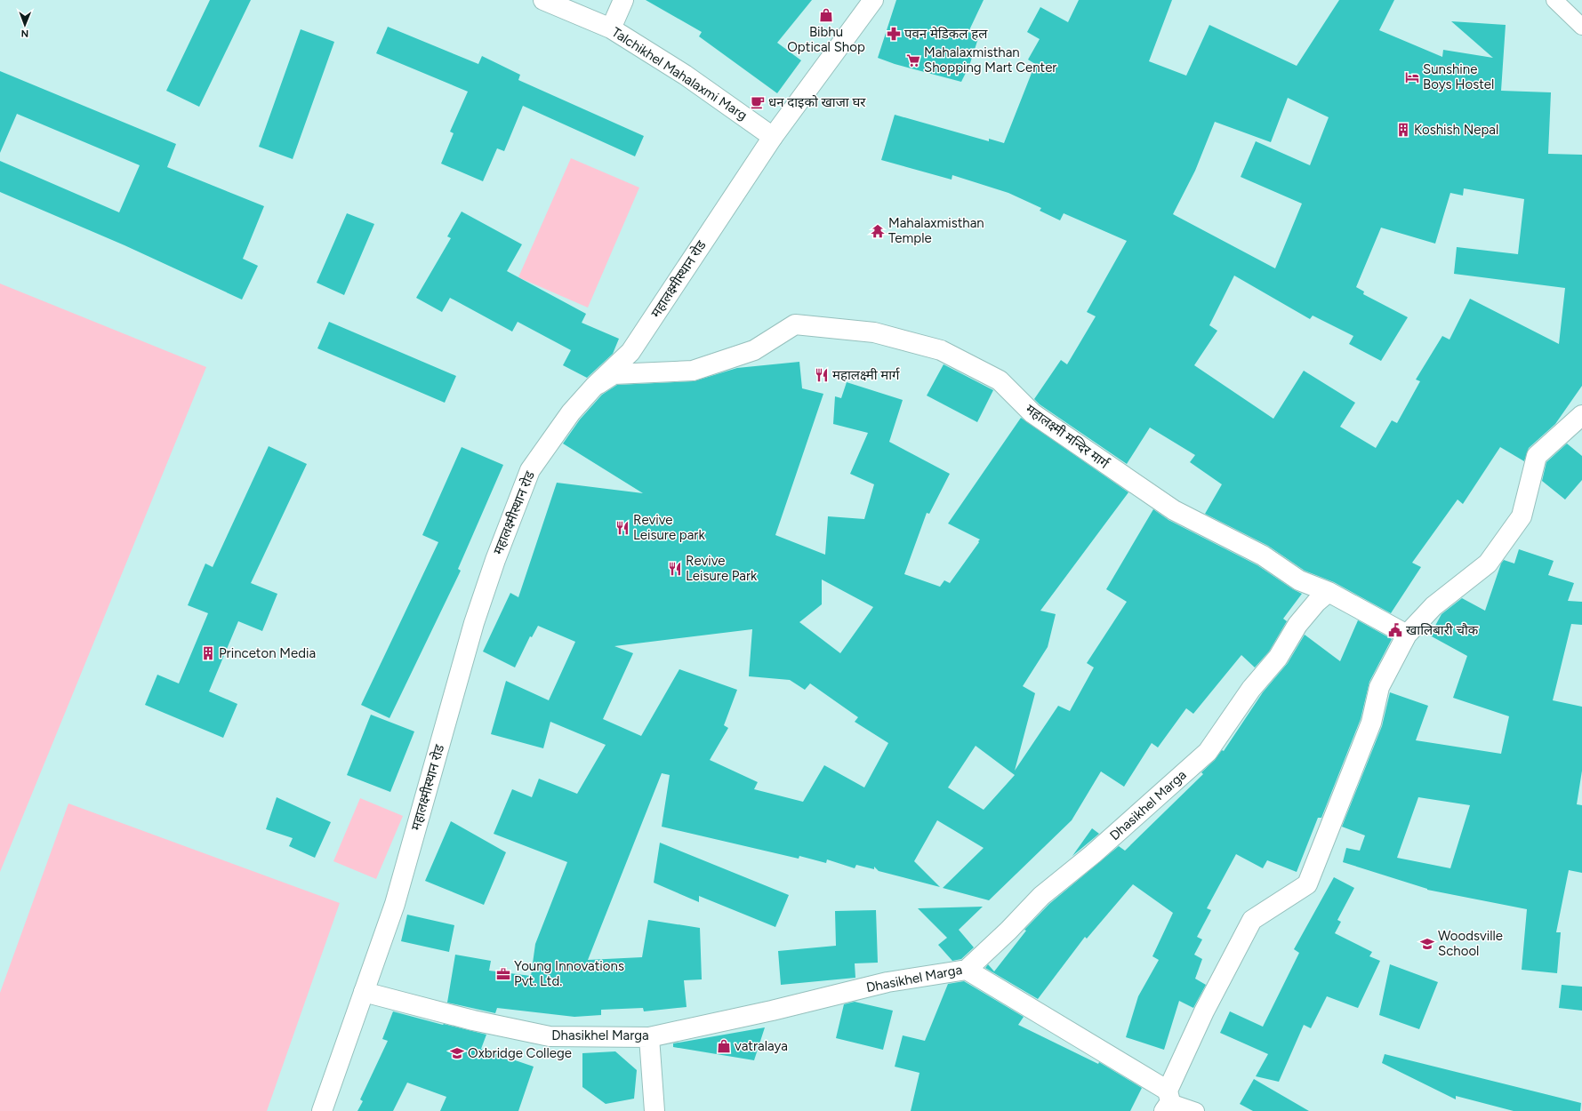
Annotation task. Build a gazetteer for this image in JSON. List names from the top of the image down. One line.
{"streets":{"street":["Talchikhel Mahalaxmi Marg","महालक्ष्मीस्थान रोड","महालक्ष्मी मन्दिर मार्ग","Dhasikhel Marga"]},"crossings":[["Talchikhel Mahalaxmi Marg","महालक्ष्मीस्थान रोड"],["महालक्ष्मीस्थान रोड","महालक्ष्मी मन्दिर मार्ग"],["महालक्ष्मीस्थान रोड","Dhasikhel Marga"],["महालक्ष्मी मन्दिर मार्ग","Dhasikhel Marga"]],"places":{"shop":["Bibhu Optical Shop","vatralaya"],"pharmacy":["पवन मेडिकल हल"],"supermarket":["Mahalaxmisthan Shopping Mart Center"],"hotel":["Sunshine Boys Hostel"],"cafe":["धन दाइको खाजा घर"],"building":["Koshish Nepal","Princeton Media"],"temple":["Mahalaxmisthan Temple"],"restaurant":["महालक्ष्मी मार्ग","Revive Leisure park","Revive Leisure Park"],"public building":["खालिबारी चौक"],"school or university":["Woodsville School","Oxbridge College"],"office":["Young Innovations Pvt. Ltd."]},"north":"bottom"}
